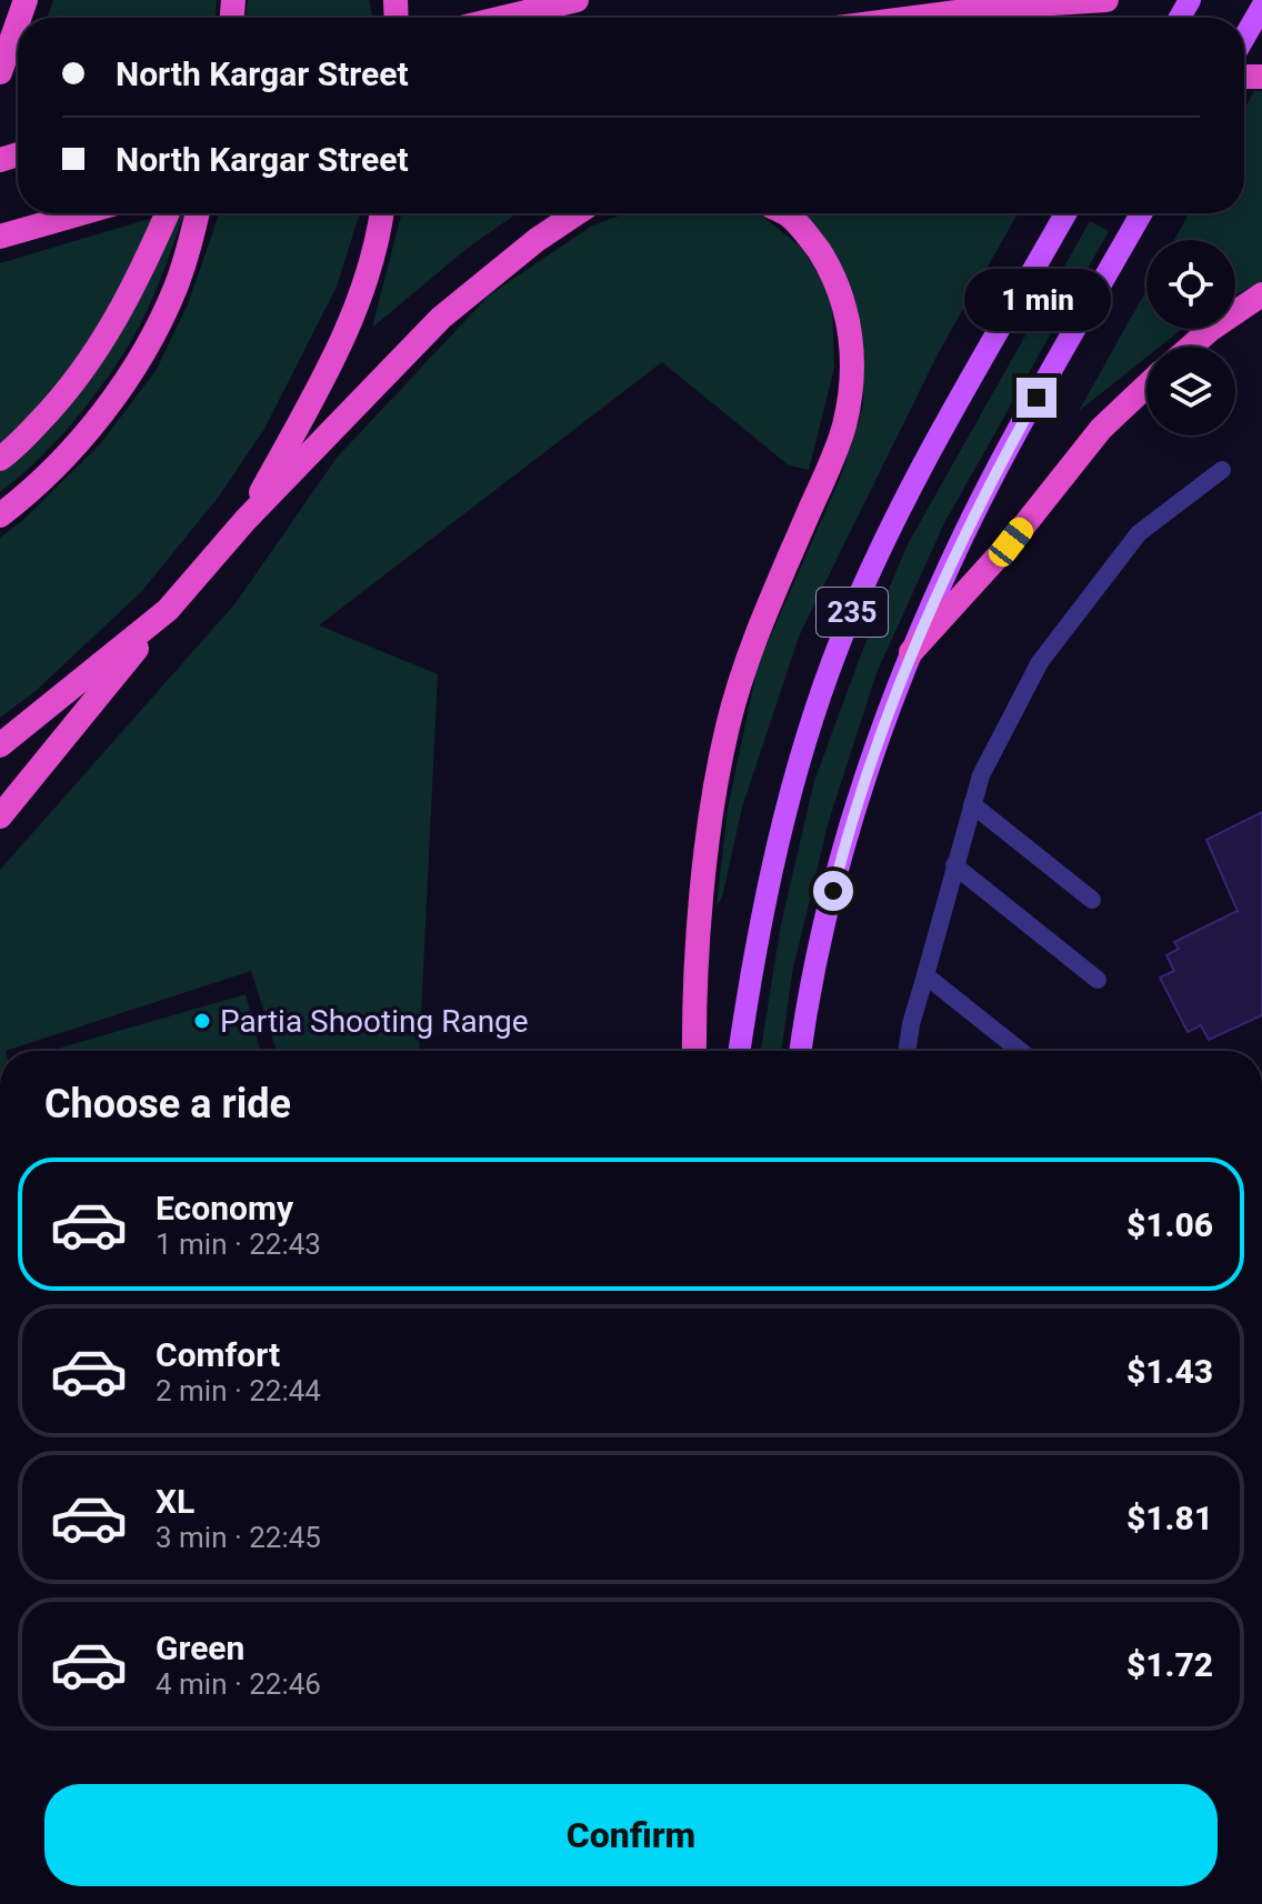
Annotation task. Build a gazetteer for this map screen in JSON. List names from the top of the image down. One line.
{"streets":{"main road":["235"]},"places":["Partia Shooting Range"],"page":{"banner":["North Kargar Street","North Kargar Street"],"bubble":"1 min","heading":"Choose a ride","list":[{"name":"Economy","note":"1 min · 22:43","value":"$1.06"},{"name":"Comfort","note":"2 min · 22:44","value":"$1.43"},{"name":"XL","note":"3 min · 22:45","value":"$1.81"},{"name":"Green","note":"4 min · 22:46","value":"$1.72"}],"buttons":"Confirm"}}
